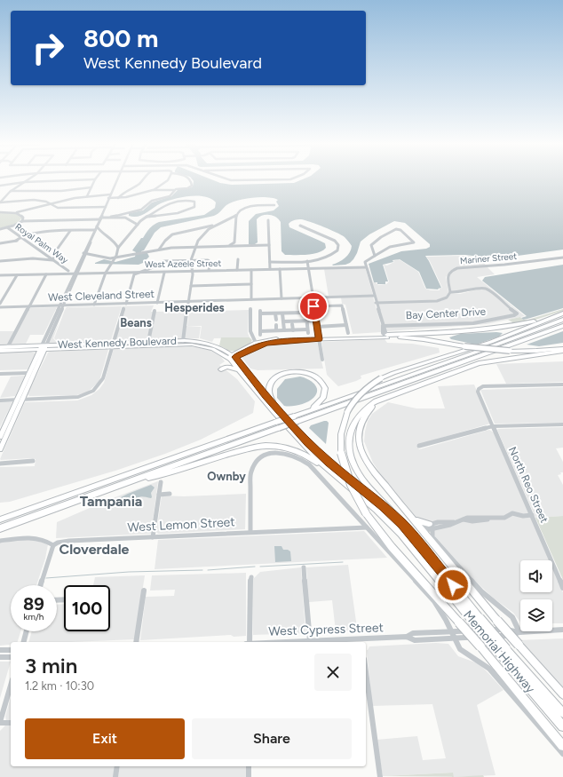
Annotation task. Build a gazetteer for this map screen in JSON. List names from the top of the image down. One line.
{"streets":{"highway":["Memorial Highway"],"main road":["West Kennedy Boulevard"],"street":["Royal Palm Way","Mariner Street","West Azeele Street","West Cleveland Street","Bay Center Drive","North Reo Street","West Lemon Street","West Cypress Street"]},"crossings":[["Mariner Street","Bay Center Drive"],["West Kennedy Boulevard","Memorial Highway"]],"districts":["Hesperides","Beans","Ownby","Tampania","Cloverdale"],"page":{"turn":["800 m","West Kennedy Boulevard"],"speed":"89 km/h","limit":"100","heading":["3 min","1.2 km · 10:30"],"buttons":["Exit","Share"]}}
